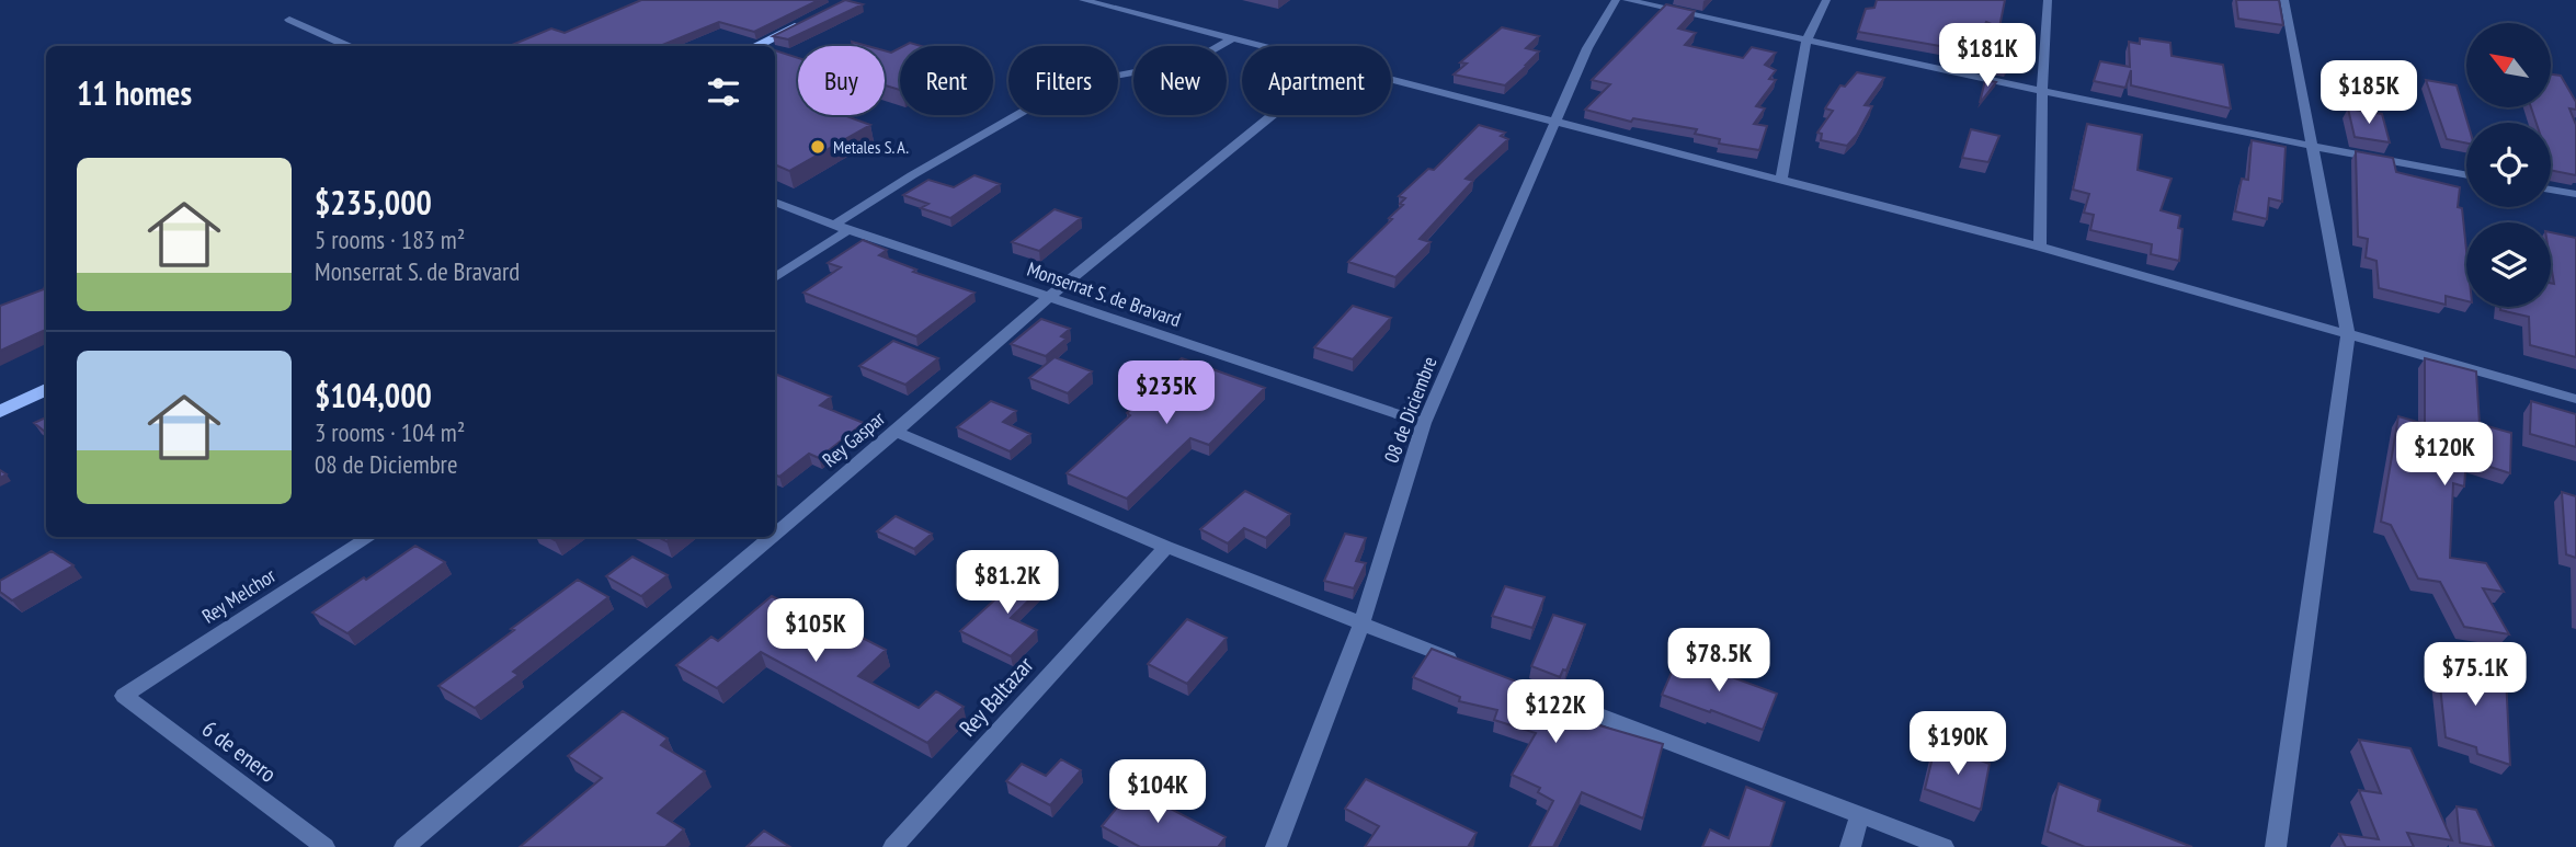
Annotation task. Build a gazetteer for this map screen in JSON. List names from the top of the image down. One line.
{"streets":{"street":["Monserrat S. de Bravard","08 de Diciembre","Rey Gaspar","Rey Melchor","Rey Baltazar","6 de enero"]},"crossings":[["Monserrat S. de Bravard","08 de Diciembre"],["Monserrat S. de Bravard","Rey Gaspar"],["Rey Melchor","6 de enero"]],"places":["Metales S. A."],"north":"top left","page":{"price":["$181K","$185K","$235K","$120K","$81.2K","$105K","$78.5K","$75.1K","$122K","$190K","$104K"],"chip":["Buy","Rent","Filters","New","Apartment"],"heading":"11 homes","list":[{"name":"$235,000","note":"5 rooms · 183 m² · Monserrat S. de Bravard"},{"name":"$104,000","note":"3 rooms · 104 m² · 08 de Diciembre"}]}}
